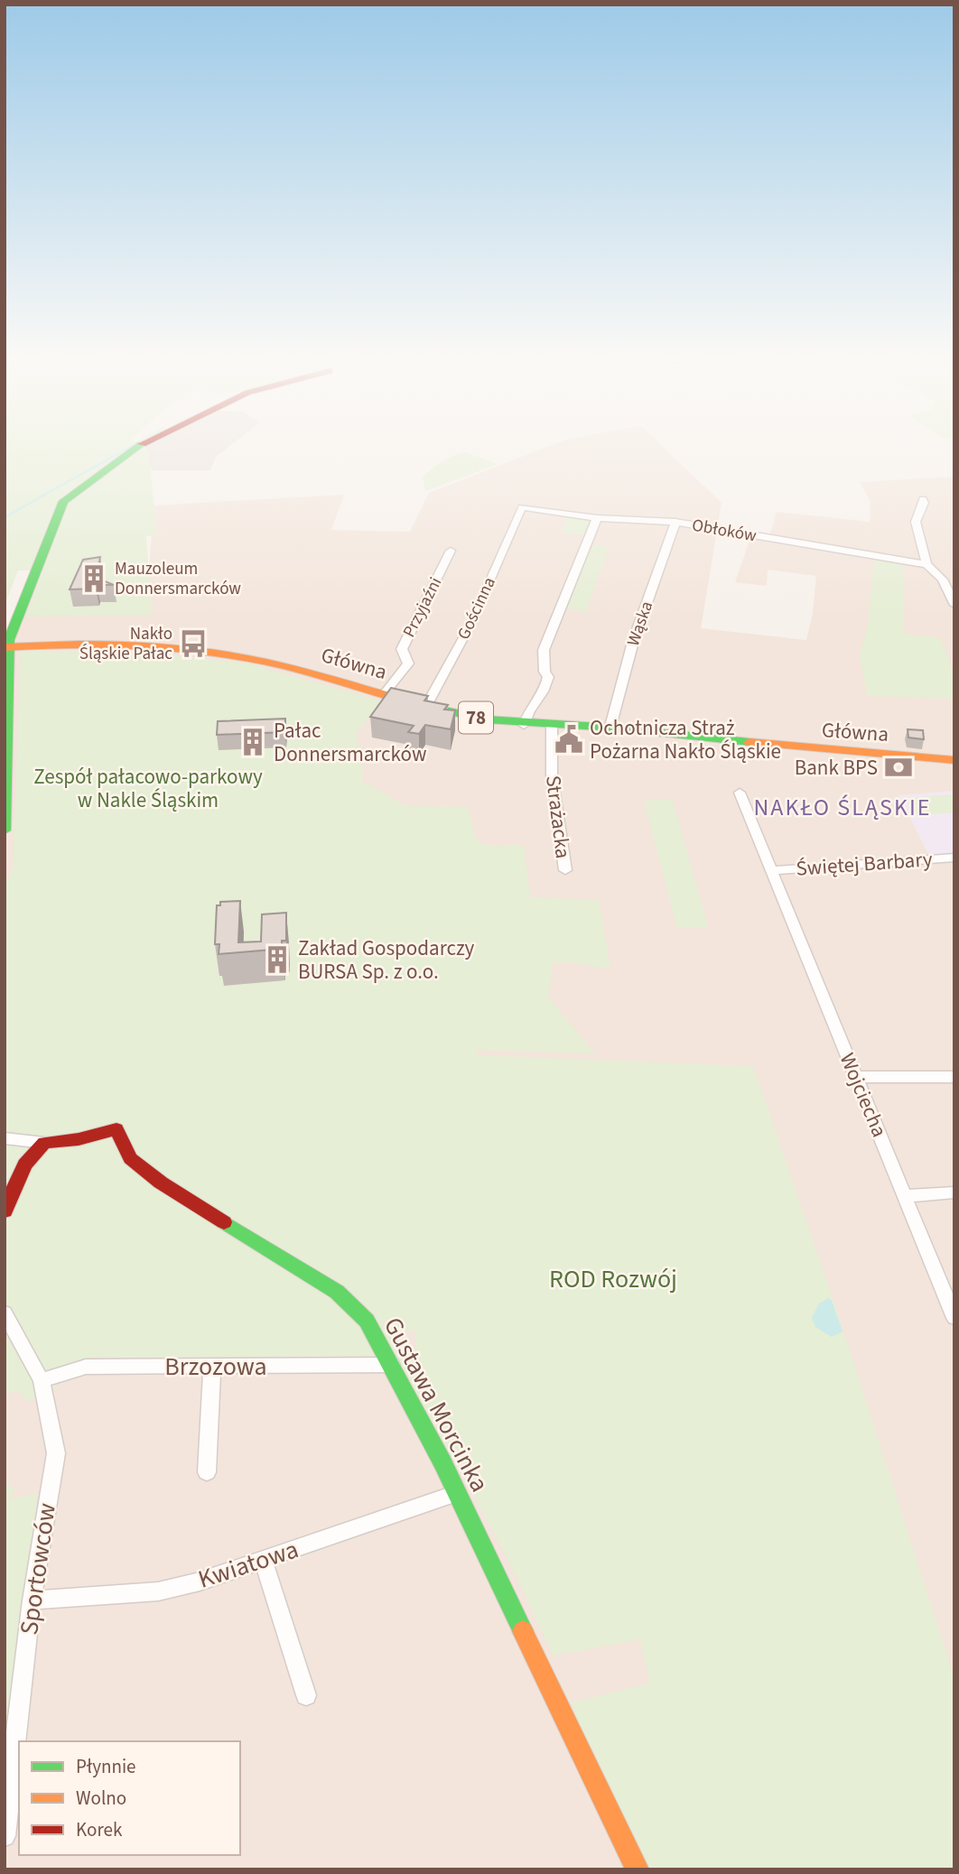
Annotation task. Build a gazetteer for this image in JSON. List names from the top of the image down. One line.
{"streets":{"street":["Obłoków","Przyjaźni","Gościnna","Wąska","Główna","78","Strażacka","Świętej Barbary","Wojciecha","Brzozowa","Gustawa Morcinka","Kwiatowa","Sportowców"]},"crossings":[["Obłoków","Gościnna"],["Obłoków","Wąska"],["Przyjaźni","Główna"],["Gościnna","Główna"],["Wąska","Główna"],["Główna","Strażacka"],["Świętej Barbary","Wojciecha"],["Brzozowa","Gustawa Morcinka"],["Brzozowa","Sportowców"],["Gustawa Morcinka","Kwiatowa"],["Kwiatowa","Sportowców"]],"districts":["NAKŁO ŚLĄSKIE"],"parks":["Zespół pałacowo-parkowy w Nakle Śląskim","ROD Rozwój"],"places":{"building":["Mauzoleum Donnersmarcków","Pałac Donnersmarcków","Zakład Gospodarczy BURSA Sp. z o.o."],"bus stop":["Nakło Śląskie Pałac"],"public building":["Ochotnicza Straż Pożarna Nakło Śląskie"],"bank":["Bank BPS"]},"legend":["Płynnie","Wolno","Korek"]}
